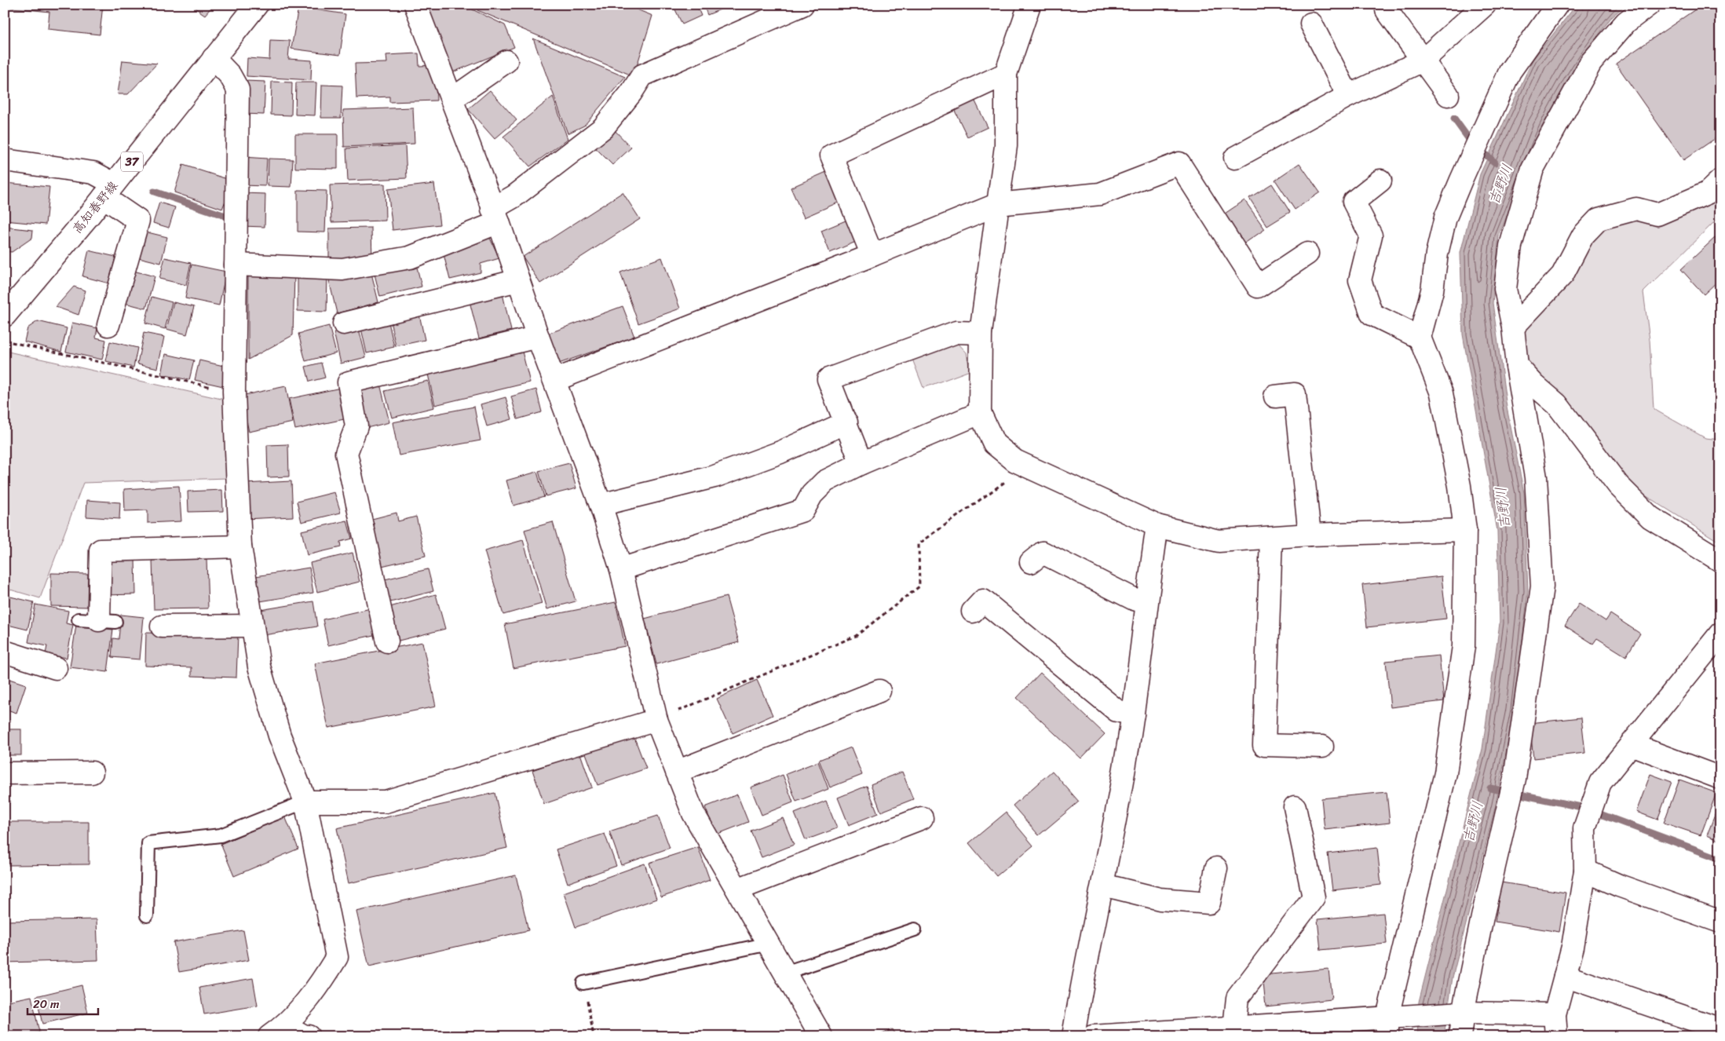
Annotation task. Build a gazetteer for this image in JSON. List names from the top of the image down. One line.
{"streets":{"street":["37","高知春野線"]},"water":["吉野川"],"scale_bar":"20 m"}
